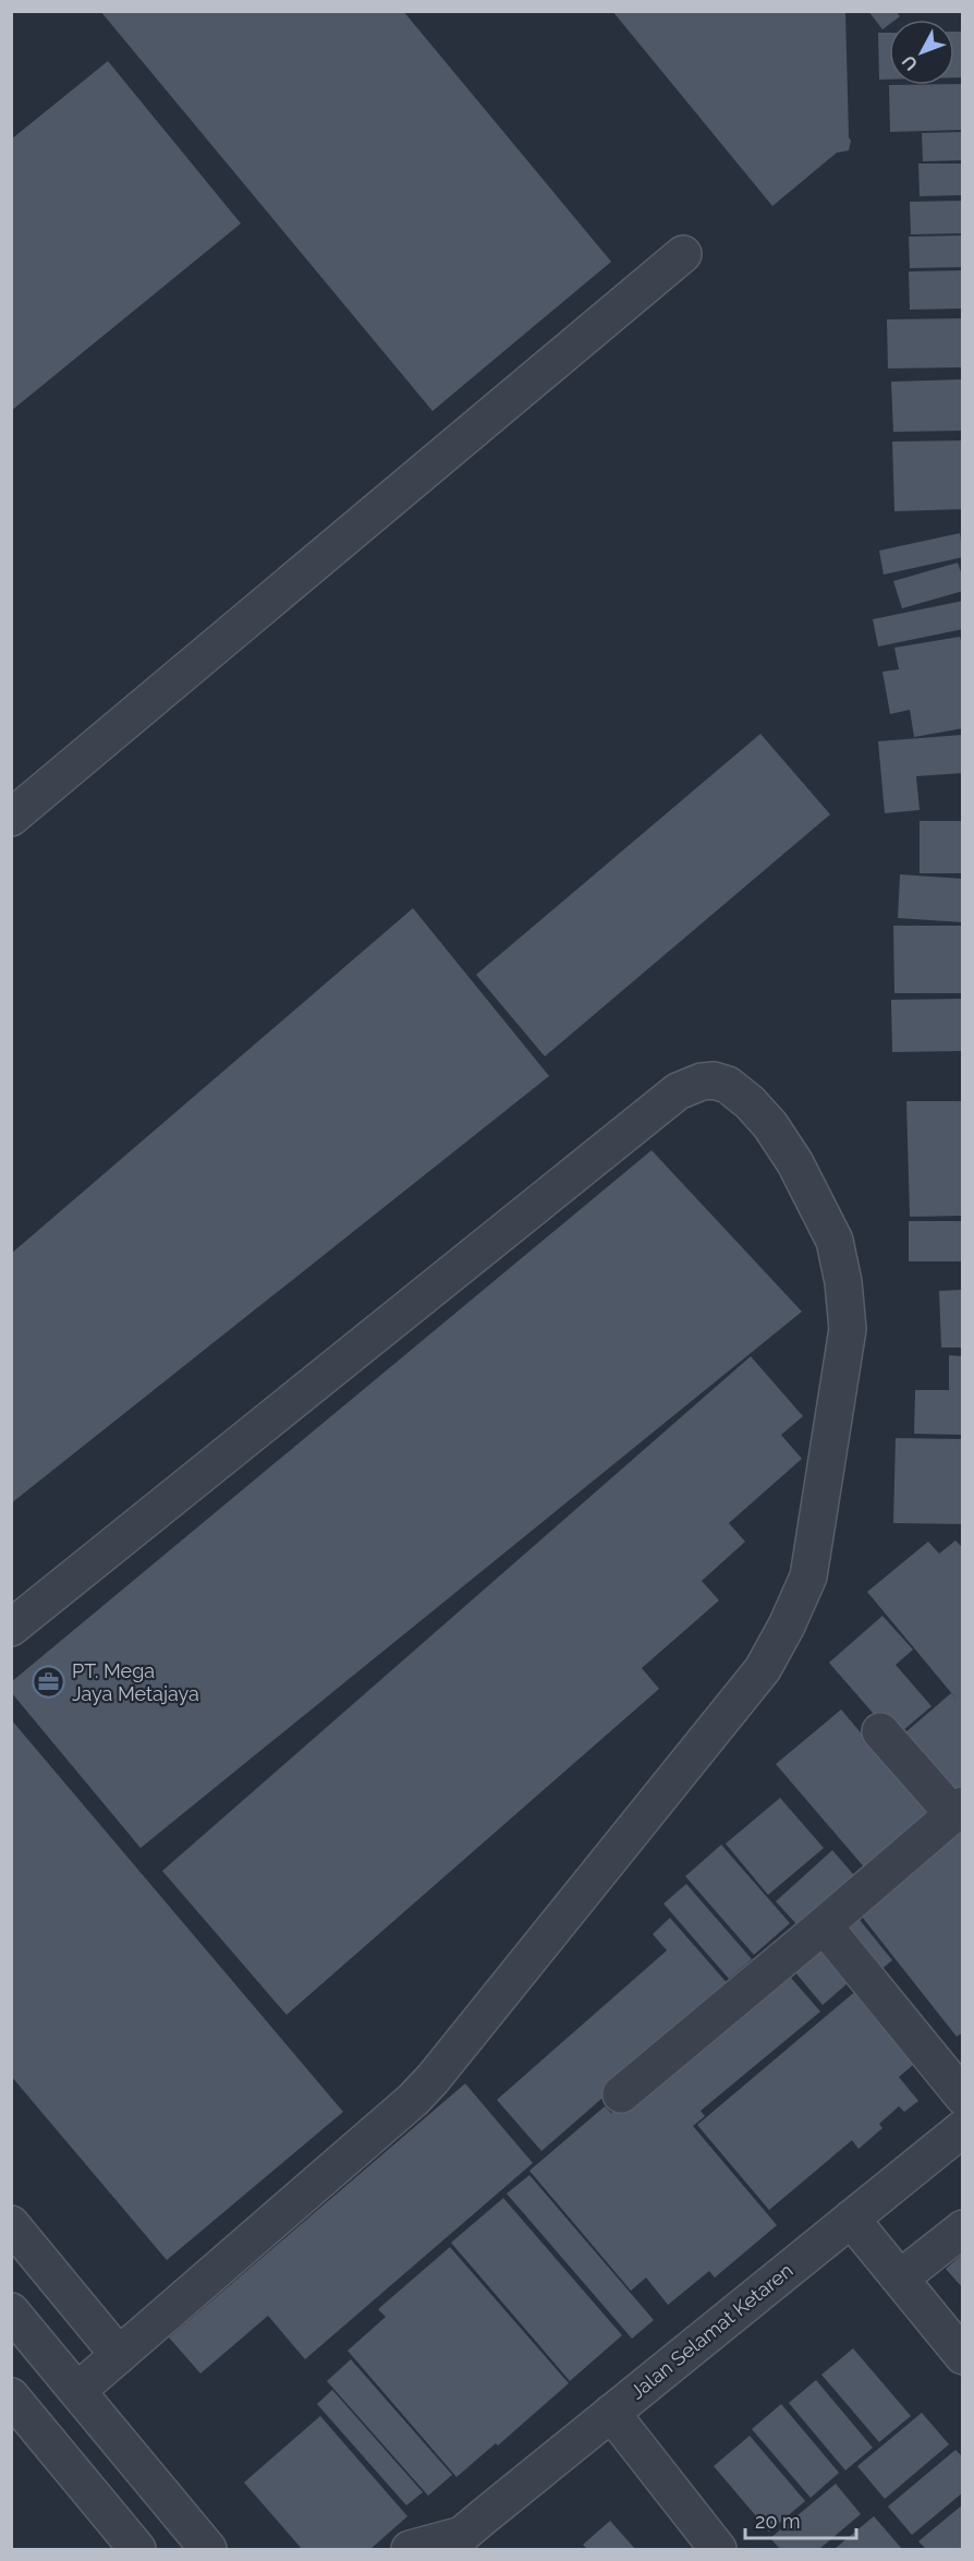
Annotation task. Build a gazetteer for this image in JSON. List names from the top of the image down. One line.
{"streets":{"street":["Jalan Selamat Ketaren"]},"places":{"office":["PT. Mega Jaya Metajaya"]},"scale_bar":"20 m","north":"bottom left"}
